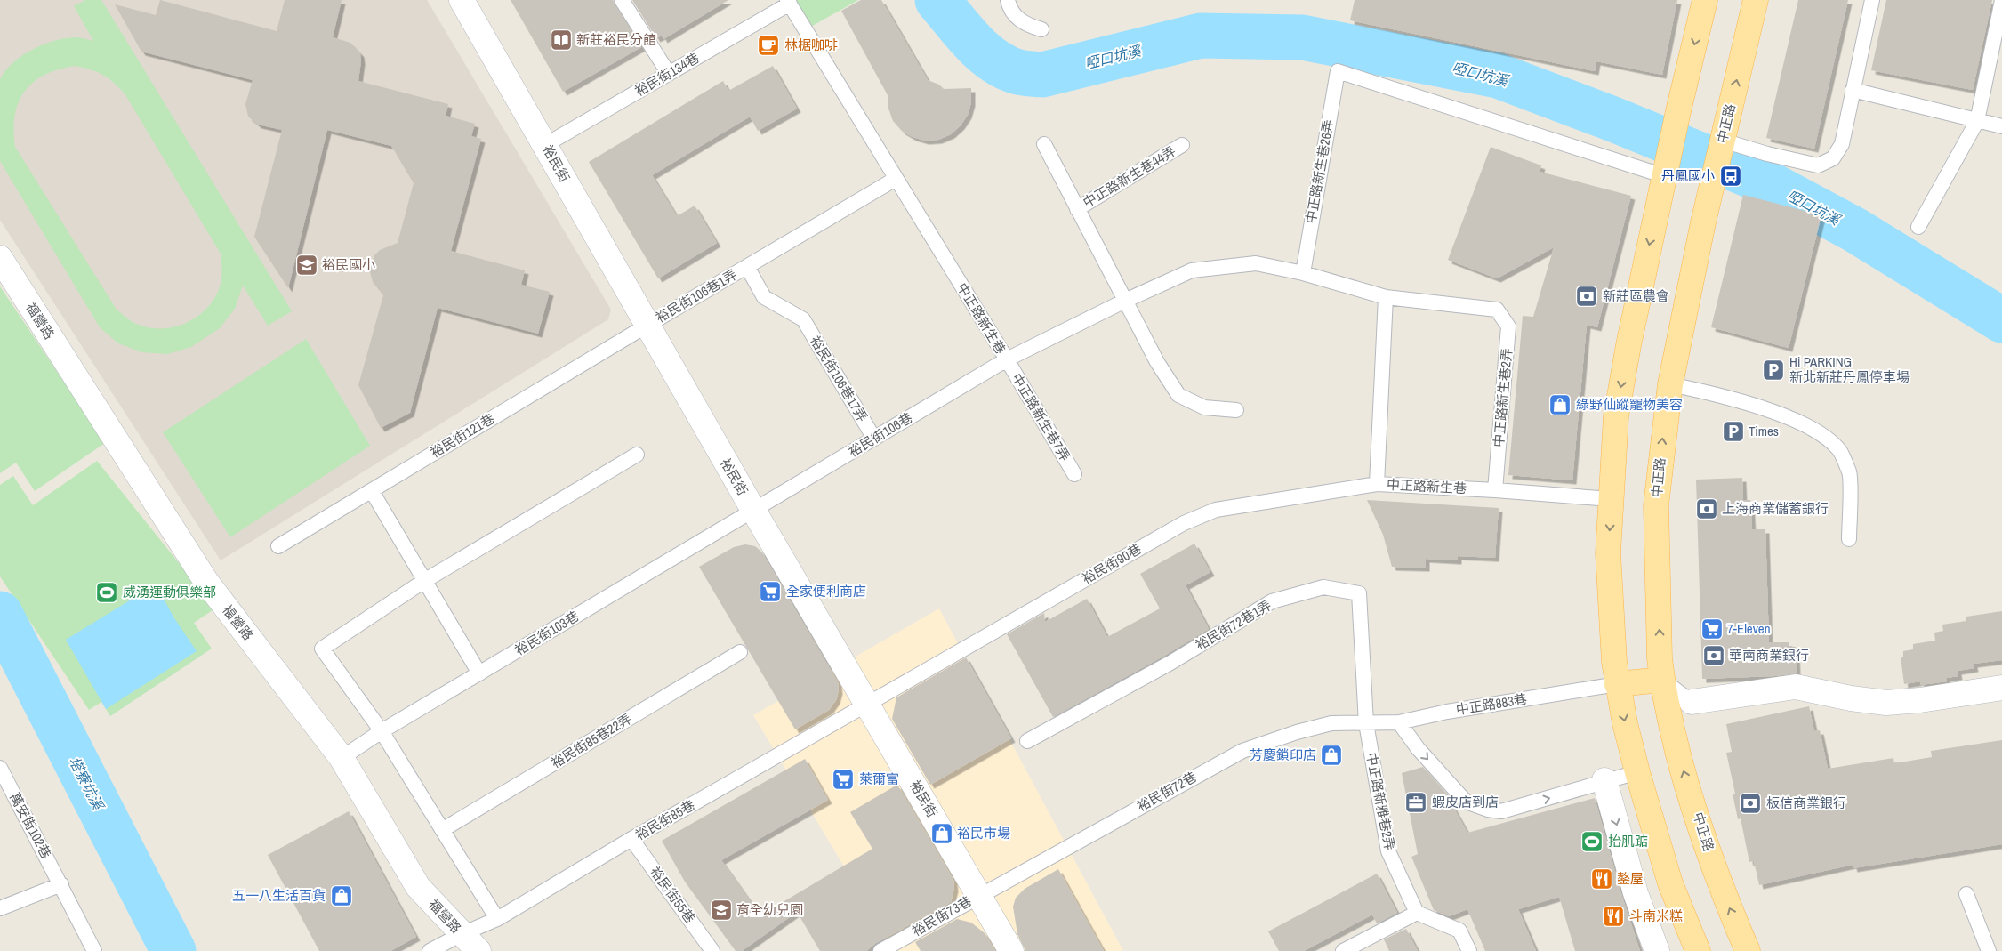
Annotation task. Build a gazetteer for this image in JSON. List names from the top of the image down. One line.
{"streets":{"main road":["中正路"],"street":["裕民街","福營路"],"lane":["裕民街134巷","中正路新生巷26弄","中正路新生巷44弄","裕民街106巷1弄","中正路新生巷","裕民街106巷17弄","中正路新生巷2弄","中正路新生巷7弄","裕民街106巷","裕民街121巷","裕民街90巷","裕民街72巷1弄","裕民街103巷","中正路883巷","裕民街85巷22弄","裕民街72巷","中正路新雅巷2弄","裕民街85巷","萬安街102巷","裕民街55巷","裕民街73巷"]},"crossings":[["裕民街134巷","裕民街"],["裕民街134巷","中正路新生巷"],["裕民街","裕民街106巷1弄"],["裕民街","裕民街106巷"],["裕民街","裕民街121巷"],["裕民街","裕民街90巷"],["裕民街","裕民街103巷"],["裕民街","裕民街72巷"],["裕民街","裕民街85巷"],["裕民街","裕民街73巷"],["中正路新生巷26弄","中正路新生巷"],["中正路新生巷44弄","中正路新生巷"],["裕民街106巷1弄","裕民街106巷17弄"],["裕民街106巷1弄","裕民街121巷"],["中正路新生巷","中正路新生巷2弄"],["中正路新生巷","中正路新生巷7弄"],["中正路新生巷","裕民街106巷"],["中正路新生巷","裕民街90巷"],["福營路","裕民街103巷"],["福營路","裕民街85巷"],["裕民街106巷17弄","裕民街106巷"],["中正路新生巷7弄","裕民街106巷"],["裕民街106巷","裕民街103巷"],["裕民街90巷","裕民街85巷"],["裕民街72巷1弄","中正路883巷"],["裕民街72巷1弄","裕民街72巷"],["裕民街72巷1弄","中正路新雅巷2弄"],["中正路883巷","裕民街72巷"],["中正路883巷","中正路新雅巷2弄"],["裕民街72巷","中正路新雅巷2弄"],["裕民街72巷","裕民街73巷"],["裕民街85巷","裕民街55巷"]],"water":["啞口坑溪","塔寮坑溪"],"places":{"library":["新莊裕民分館"],"cafe":["林椐咖啡"],"bus stop":["丹鳳國小"],"school or university":["裕民國小","育全幼兒園"],"bank":["新莊區農會","上海商業儲蓄銀行","華南商業銀行","板信商業銀行"],"parking":["Hi PARKING 新北新莊丹鳳停車場","Times"],"shop":["綠野仙蹤寵物美容","芳慶鎖印店","裕民市場","五一八生活百貨"],"supermarket":["全家便利商店","7-Eleven","萊爾富"],"sports":["威湧運動俱樂部","抬肌踮"],"office":["蝦皮店到店"],"restaurant":["鏊屋","斗南米糕"]}}
